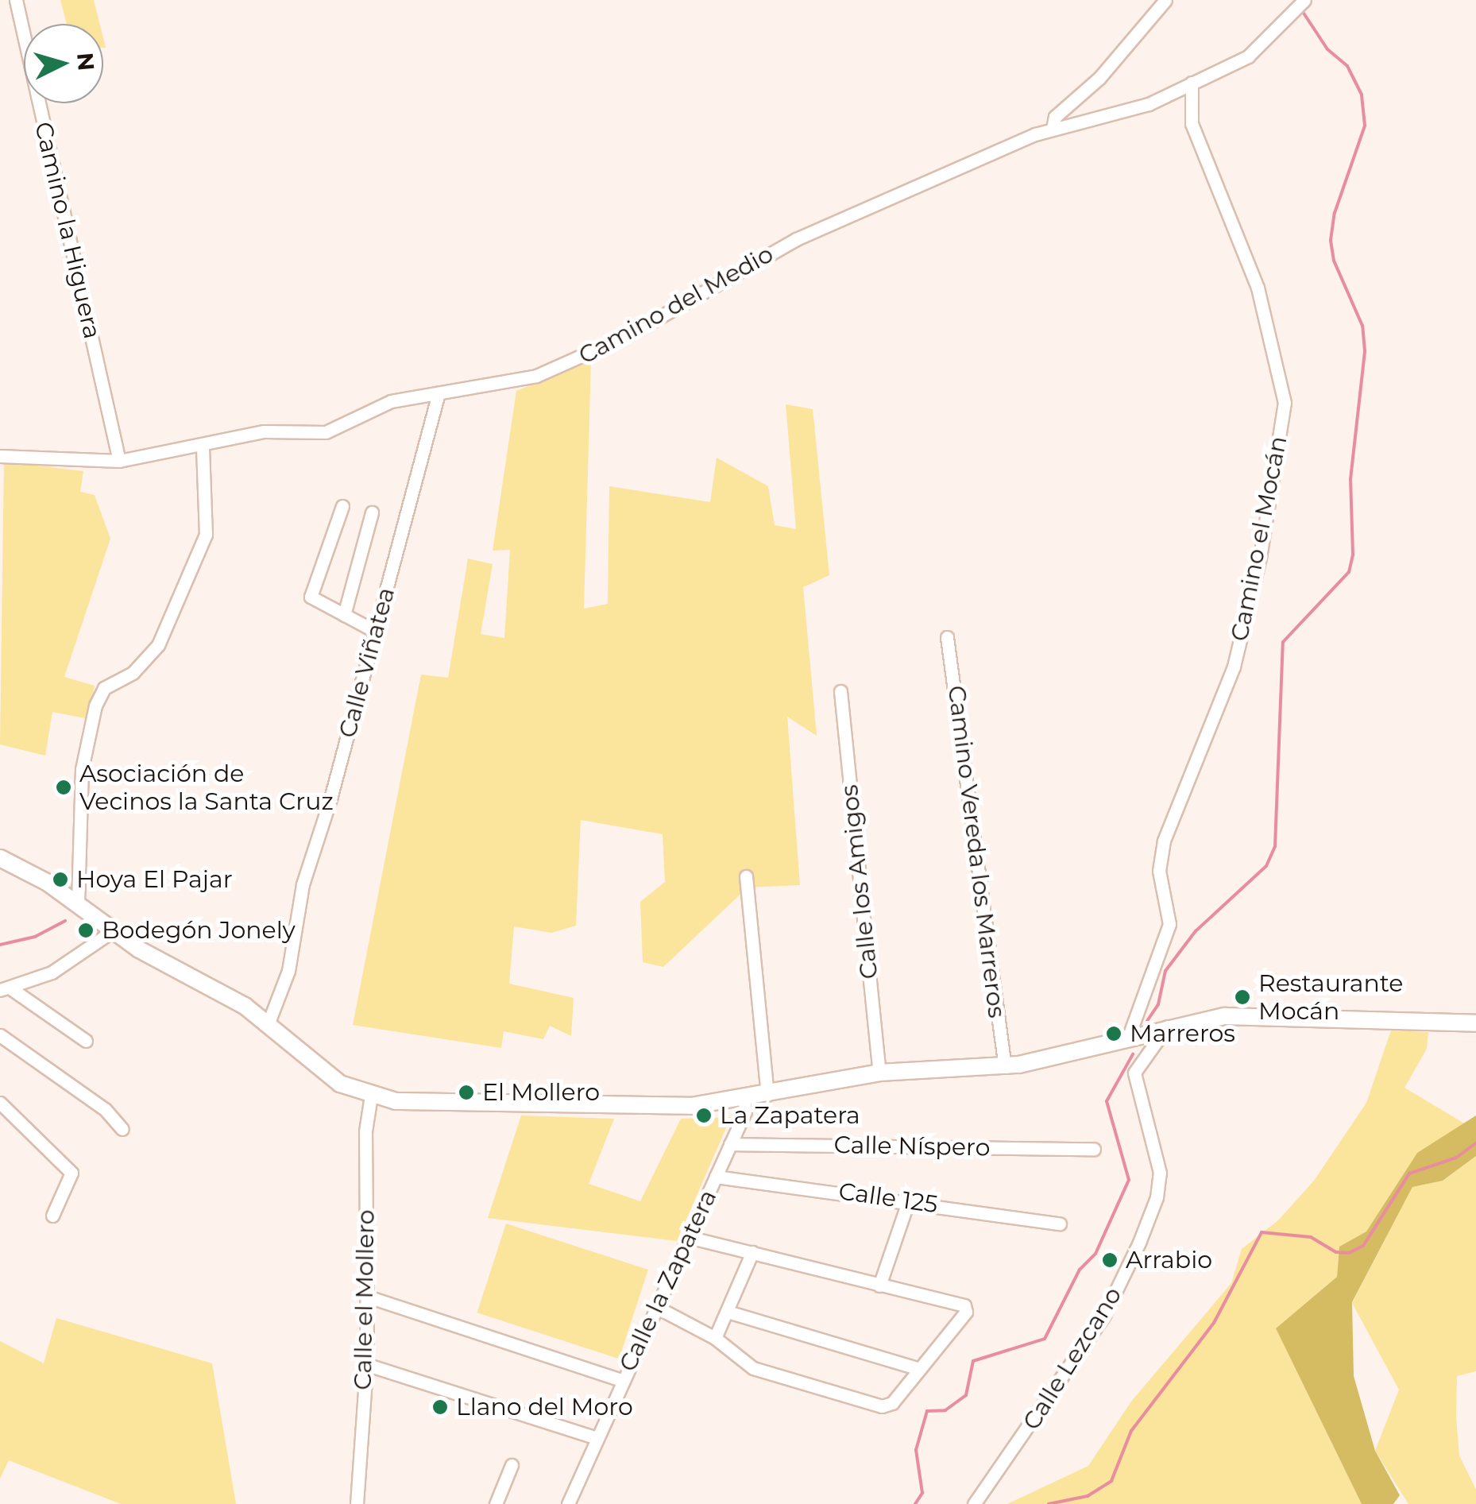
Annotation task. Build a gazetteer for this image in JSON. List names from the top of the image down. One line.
{"streets":{"street":["Camino la Higuera","Camino del Medio","Camino el Mocán","Calle Viñatea","Camino Vereda los Marreros","Calle los Amigos","Calle Níspero","Calle 125","Calle la Zapatera","Calle el Mollero","Calle Lezcano"]},"crossings":[["Camino la Higuera","Camino del Medio"],["Camino del Medio","Camino el Mocán"],["Camino del Medio","Calle Viñatea"],["Calle Níspero","Calle la Zapatera"],["Calle 125","Calle la Zapatera"]],"places":["Asociación de Vecinos la Santa Cruz","Hoya El Pajar","Bodegón Jonely","Restaurante Mocán","Marreros","El Mollero","La Zapatera","Arrabio","Llano del Moro"],"north":"right"}
